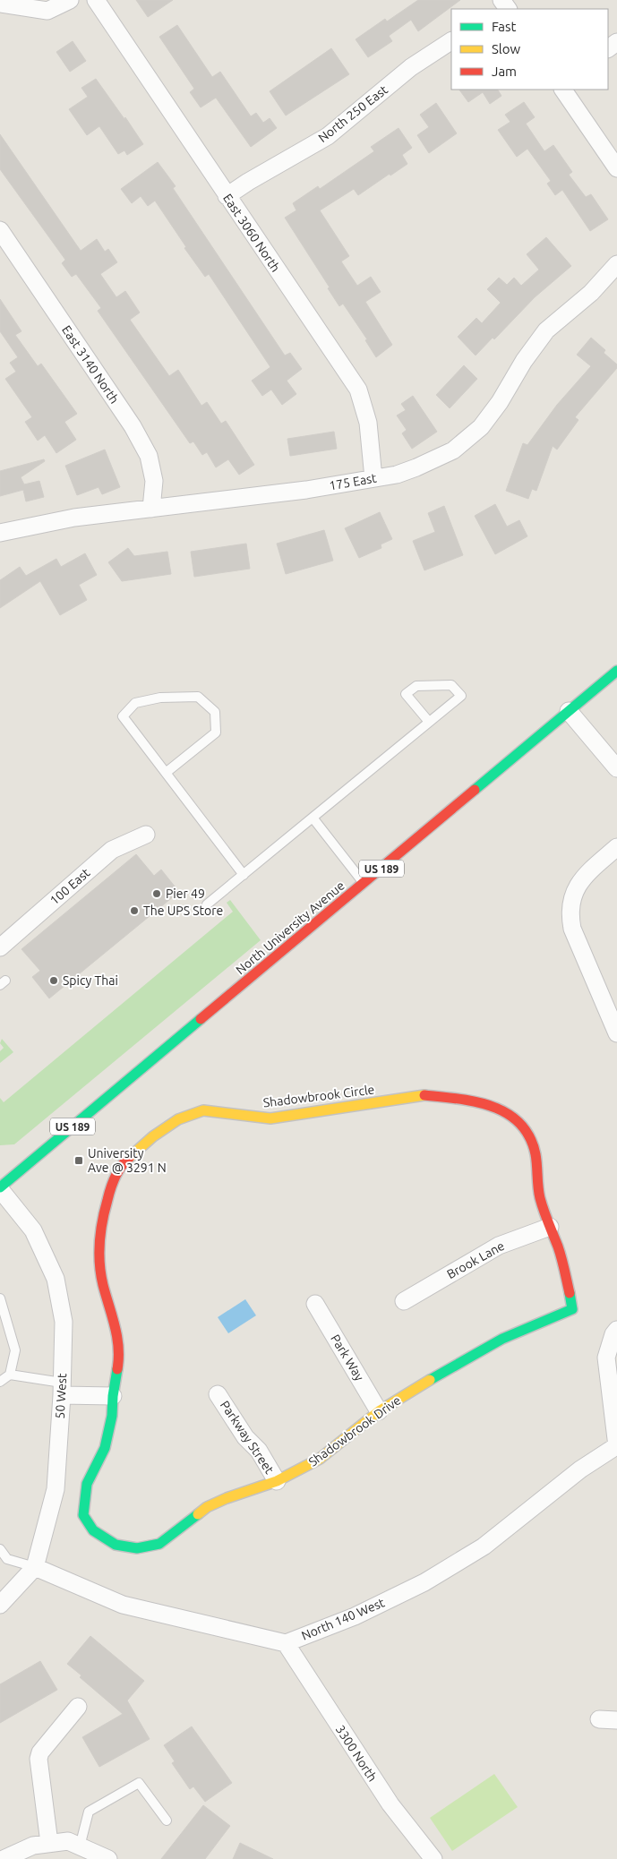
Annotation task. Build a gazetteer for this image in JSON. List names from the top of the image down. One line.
{"streets":{"main road":["US 189","North University Avenue","Shadowbrook Circle","Shadowbrook Drive"],"street":["North 250 East","East 3060 North","East 3140 North","175 East","100 East","Brook Lane","Park Way","50 West","Parkway Street","North 140 West","3300 North"]},"crossings":[["North 250 East","East 3060 North"],["East 3060 North","175 East"],["East 3140 North","175 East"],["North University Avenue","50 West"],["Shadowbrook Circle","Brook Lane"],["Shadowbrook Circle","Shadowbrook Drive"],["Park Way","Shadowbrook Drive"],["50 West","North 140 West"],["Shadowbrook Drive","Parkway Street"],["North 140 West","3300 North"]],"places":{"other":["Pier 49","The UPS Store","Spicy Thai"],"transit":["University Ave @ 3291 N"]},"legend":["Fast","Slow","Jam"]}
